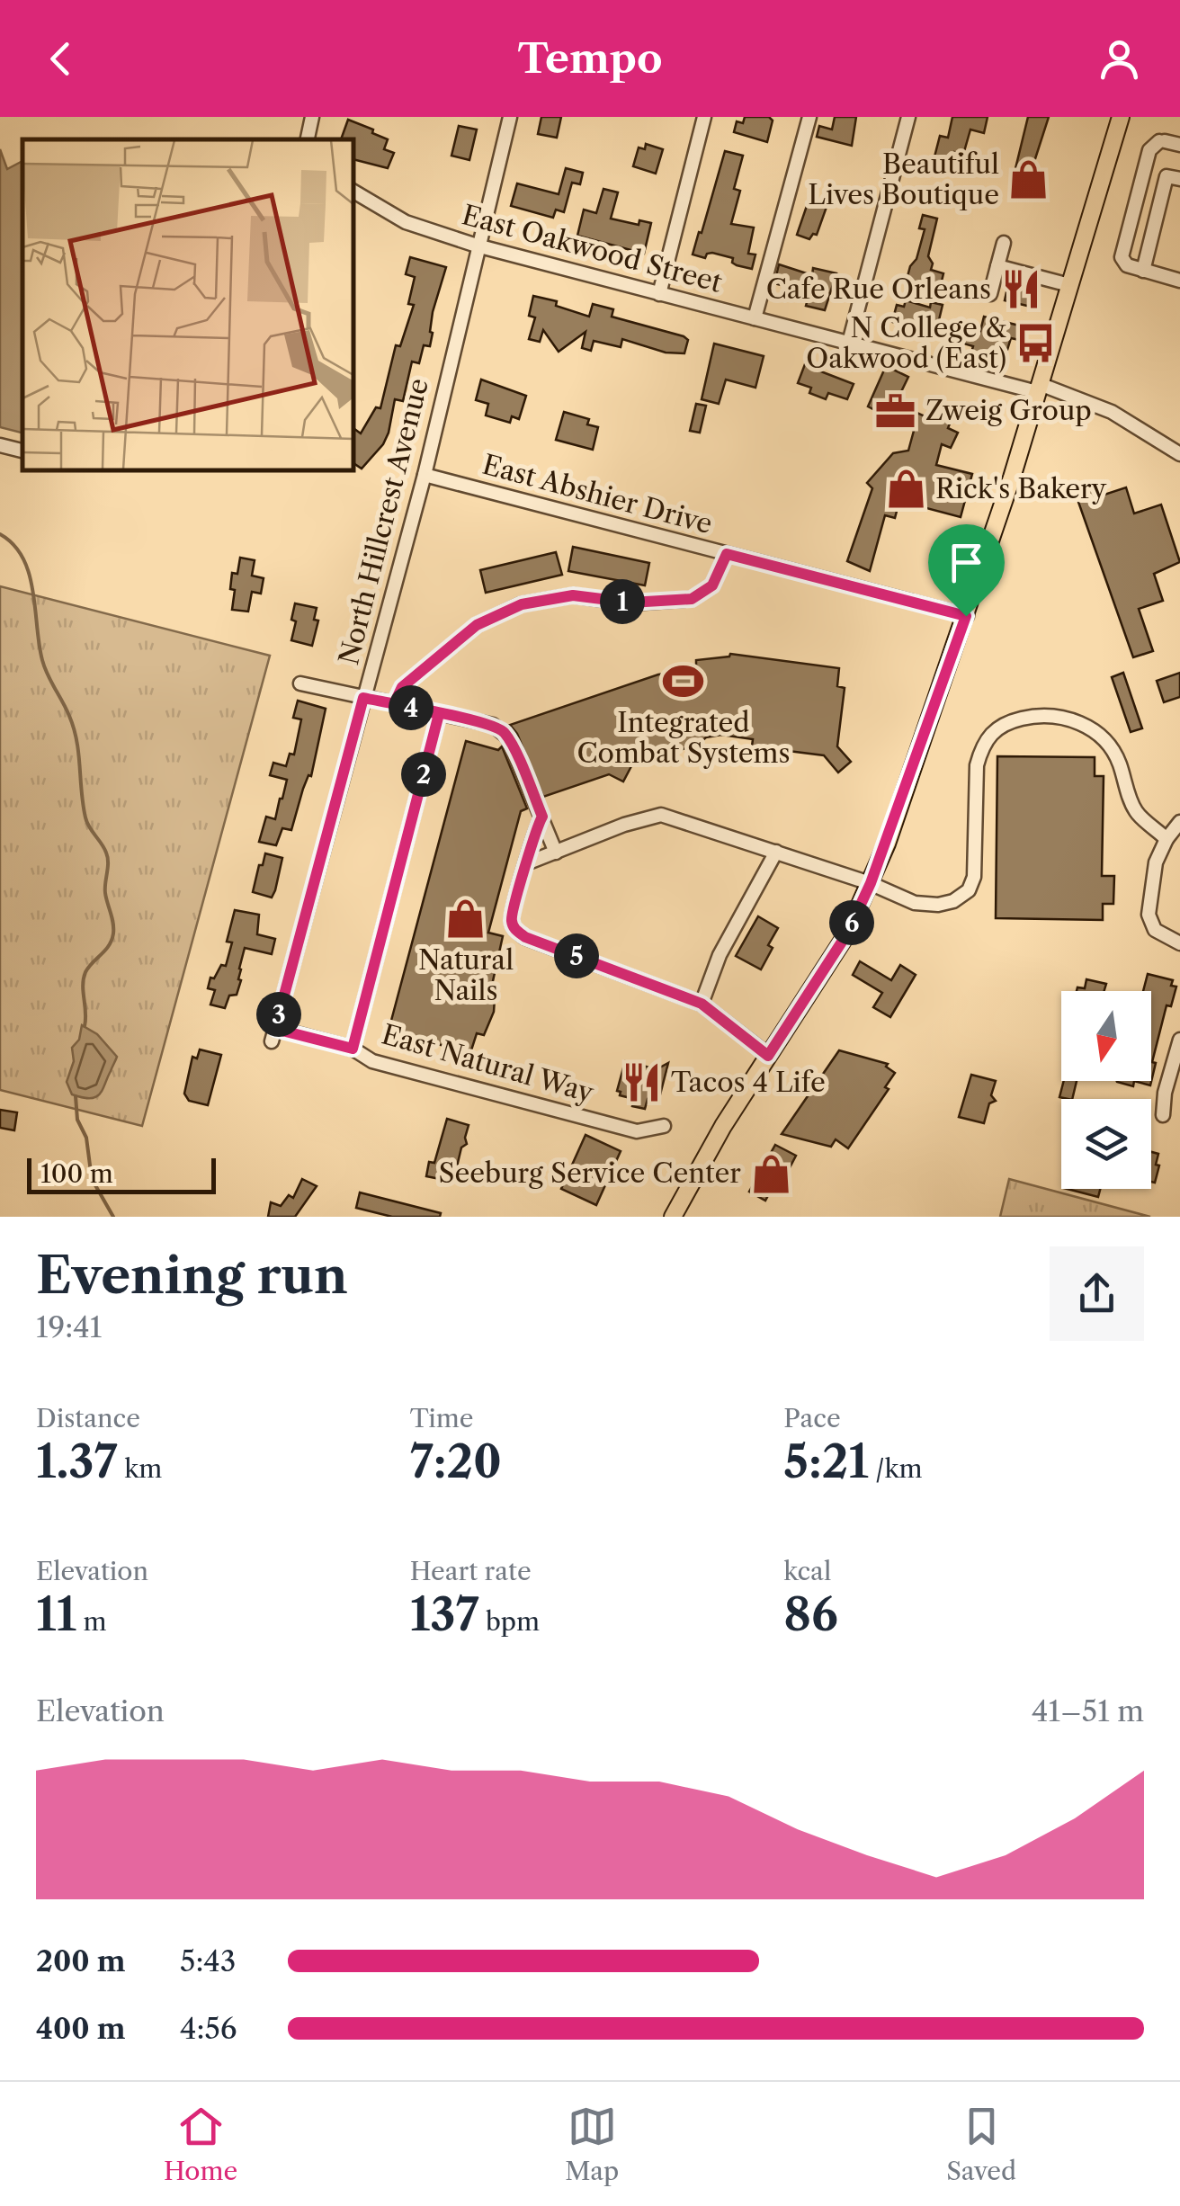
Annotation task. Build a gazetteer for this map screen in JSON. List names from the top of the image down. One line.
{"streets":{"street":["East Oakwood Street","East Abshier Drive","North Hillcrest Avenue","East Natural Way"]},"crossings":[["East Oakwood Street","North Hillcrest Avenue"],["East Abshier Drive","North Hillcrest Avenue"],["North Hillcrest Avenue","East Natural Way"]],"places":{"shop":["Beautiful Lives Boutique","Rick's Bakery","Natural Nails","Seeburg Service Center"],"restaurant":["Cafe Rue Orleans","Tacos 4 Life"],"bus stop":["N College & Oakwood (East)"],"office":["Zweig Group"],"sports":["Integrated Combat Systems"]},"scale_bar":"100 m","north":"bottom","page":{"header":"Tempo","pins":["1","4","2","6","5","3"],"scale":"100 m","heading":["Evening run","19:41"],"stats":[["Distance","1.37 km"],["Time","7:20"],["Pace","5:21 /km"],["Elevation","11 m"],["Heart rate","137 bpm"],["kcal","86"]],"chart":["Elevation","41–51 m"],"list":[{"name":"200 m","note":"5:43"},{"name":"400 m","note":"4:56"}],"tabs":["Home","Map","Saved"]}}
